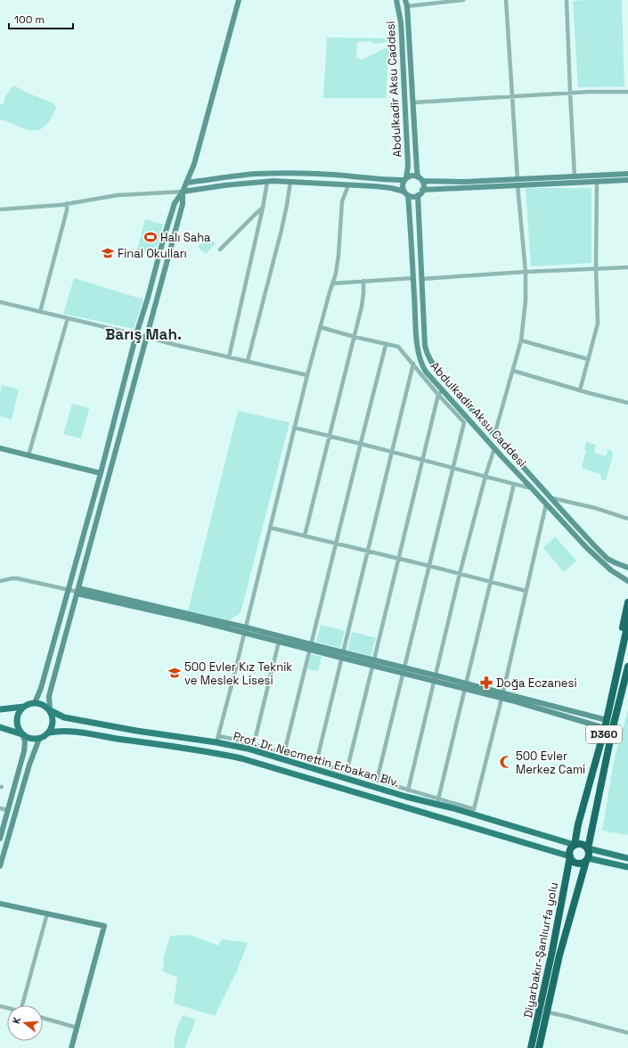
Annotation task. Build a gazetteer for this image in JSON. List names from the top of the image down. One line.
{"streets":{"highway":["D360","Diyarbakır-Şanlıurfa yolu"],"main road":["Abdulkadir Aksu Caddesi","Prof. Dr. Necmettin Erbakan Blv."]},"crossings":[["D360","Prof. Dr. Necmettin Erbakan Blv."],["D360","Diyarbakır-Şanlıurfa yolu"],["Prof. Dr. Necmettin Erbakan Blv.","Diyarbakır-Şanlıurfa yolu"]],"districts":["Barış Mah."],"places":{"sports":["Halı Saha"],"school or university":["Final Okulları","500 Evler Kız Teknik ve Meslek Lisesi"],"pharmacy":["Doğa Eczanesi"],"mosque":["500 Evler Merkez Cami"]},"scale_bar":"100 m","north":"left"}
